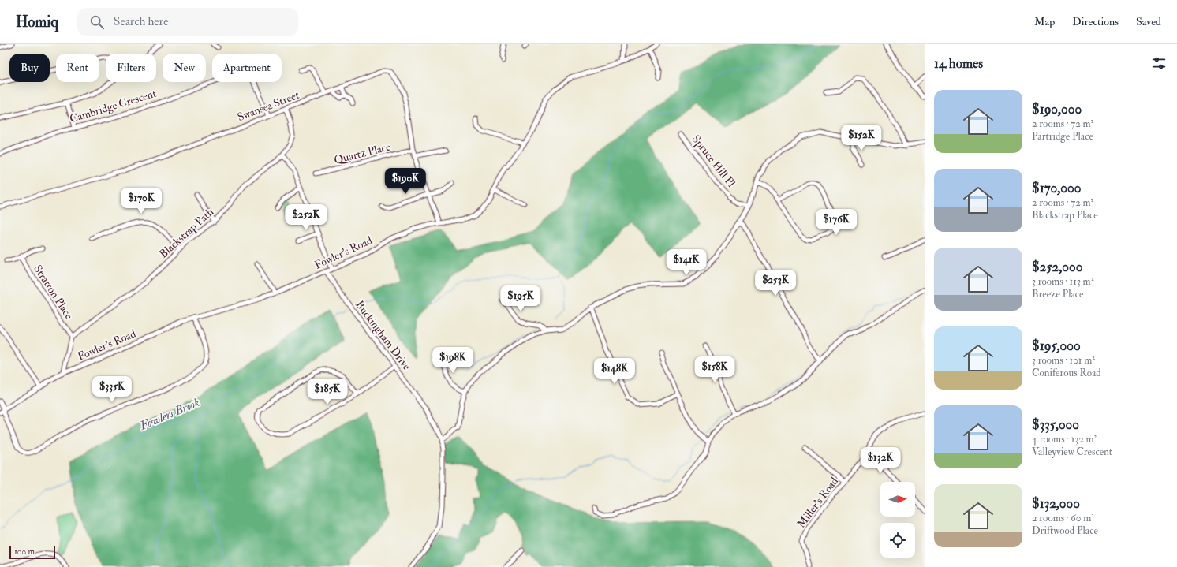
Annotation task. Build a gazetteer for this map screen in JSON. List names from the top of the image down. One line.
{"streets":{"street":["Cambridge Crescent","Swansea Street","Quartz Place","Spruce Hill Pl","Blackstrap Path","Fowler's Road","Stratton Place","Buckingham Drive","Miller's Road"]},"crossings":[["Swansea Street","Quartz Place"],["Swansea Street","Blackstrap Path"],["Swansea Street","Fowler's Road"],["Blackstrap Path","Stratton Place"],["Fowler's Road","Buckingham Drive"]],"water":["Fowlers Brook"],"scale_bar":"100 m","north":"right","page":{"header":"Homiq","search":"Search here","nav":["Map","Directions","Saved"],"heading":"14 homes","chip":["Buy","Rent","Filters","New","Apartment"],"list":[{"name":"$190,000","note":"2 rooms · 72 m² · Partridge Place"},{"name":"$170,000","note":"2 rooms · 72 m² · Blackstrap Place"},{"name":"$252,000","note":"3 rooms · 113 m² · Breeze Place"},{"name":"$195,000","note":"3 rooms · 101 m² · Coniferous Road"},{"name":"$335,000","note":"4 rooms · 132 m² · Valleyview Crescent"},{"name":"$132,000","note":"2 rooms · 60 m² · Driftwood Place"}],"price":["$152K","$190K","$170K","$252K","$176K","$141K","$253K","$195K","$198K","$158K","$148K","$335K","$185K","$132K"],"scale":"100 m"}}
